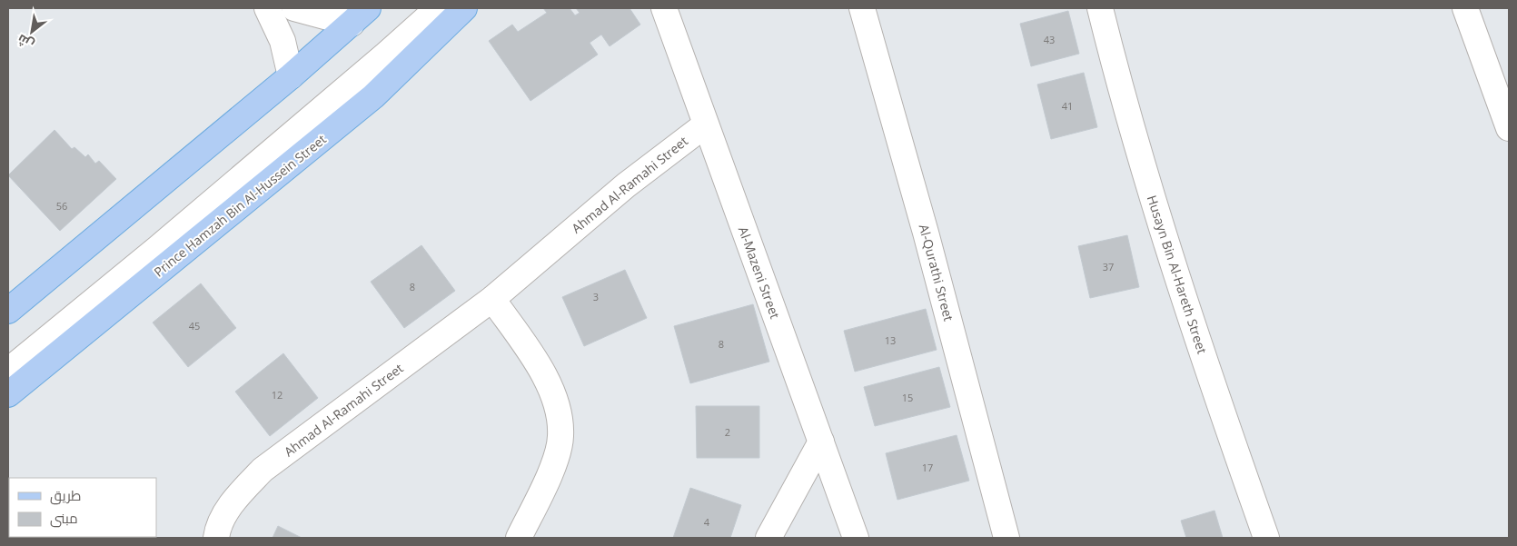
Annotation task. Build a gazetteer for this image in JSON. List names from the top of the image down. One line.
{"streets":{"main road":["Prince Hamzah Bin Al-Hussein Street"],"street":["Ahmad Al-Ramahi Street","Al-Mazeni Street","Al-Qurathi Street","Husayn Bin Al-Hareth Street"]},"crossings":[["Ahmad Al-Ramahi Street","Al-Mazeni Street"]],"house_numbers":["43","41","56","37","8","3","45","13","8","12","15","2","17","4"],"legend":["طريق","مبنى"],"north":"bottom left"}
